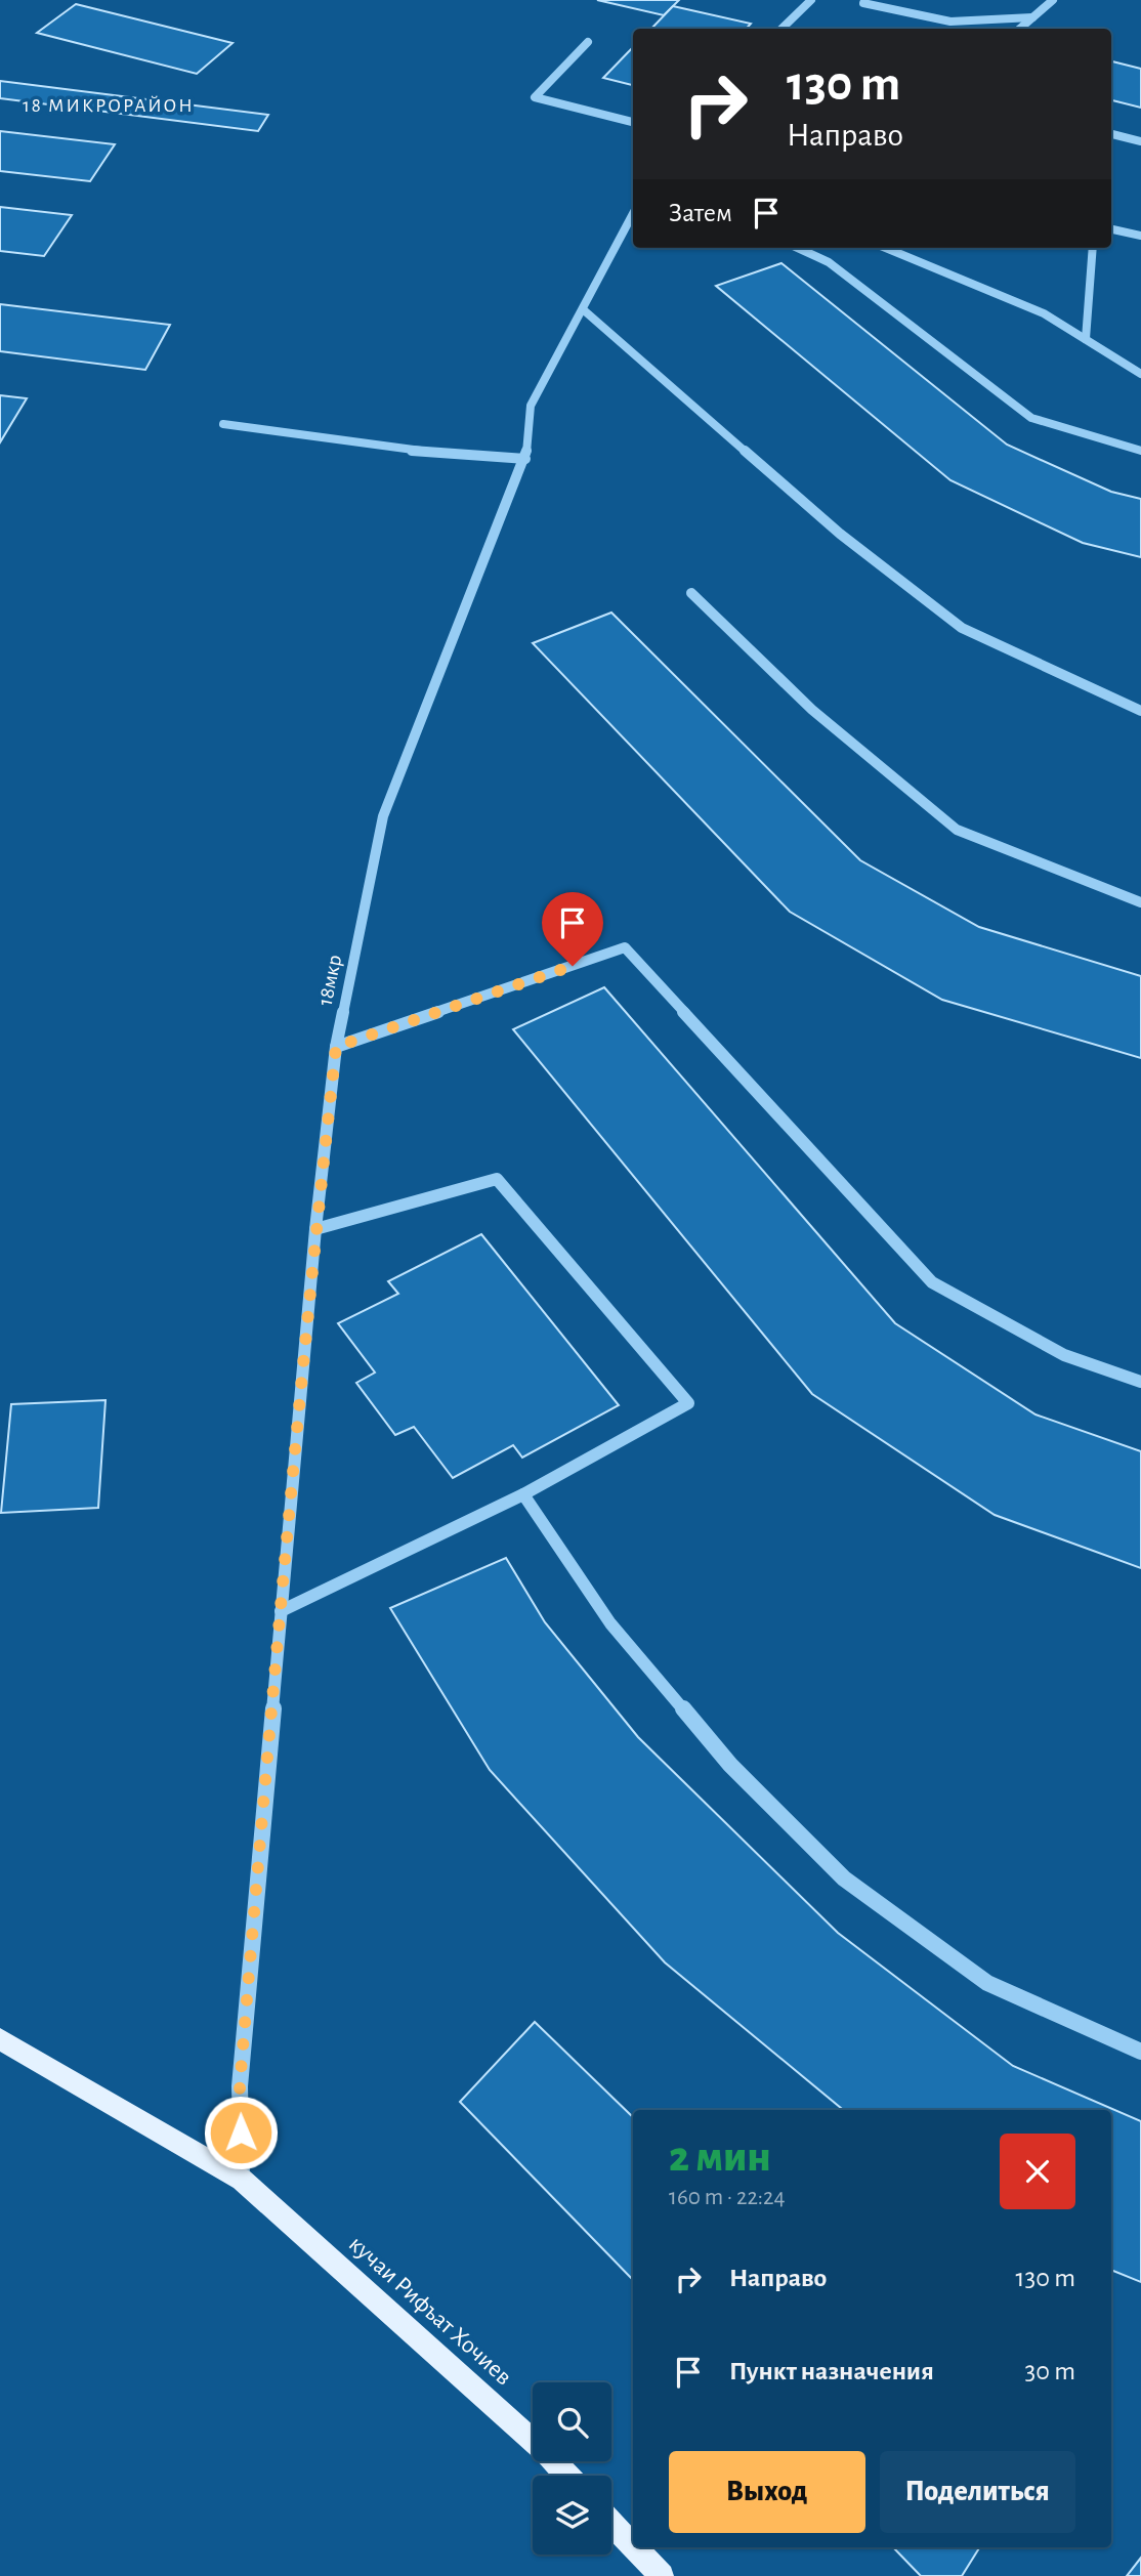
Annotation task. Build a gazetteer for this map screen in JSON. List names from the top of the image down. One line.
{"streets":{"main road":["кучаи Рифъат Хочиев"],"street":["18мкр"]},"crossings":[["18мкр","кучаи Рифъат Хочиев"]],"districts":["18 МИКРОРАЙОН"],"page":{"turn":["130 m","Направо"],"then":"Затем","heading":["2 мин","160 m · 22:24"],"list":[{"name":"Направо","value":"130 m"},{"name":"Пункт назначения","value":"30 m"}],"buttons":["Выход","Поделиться"]}}
